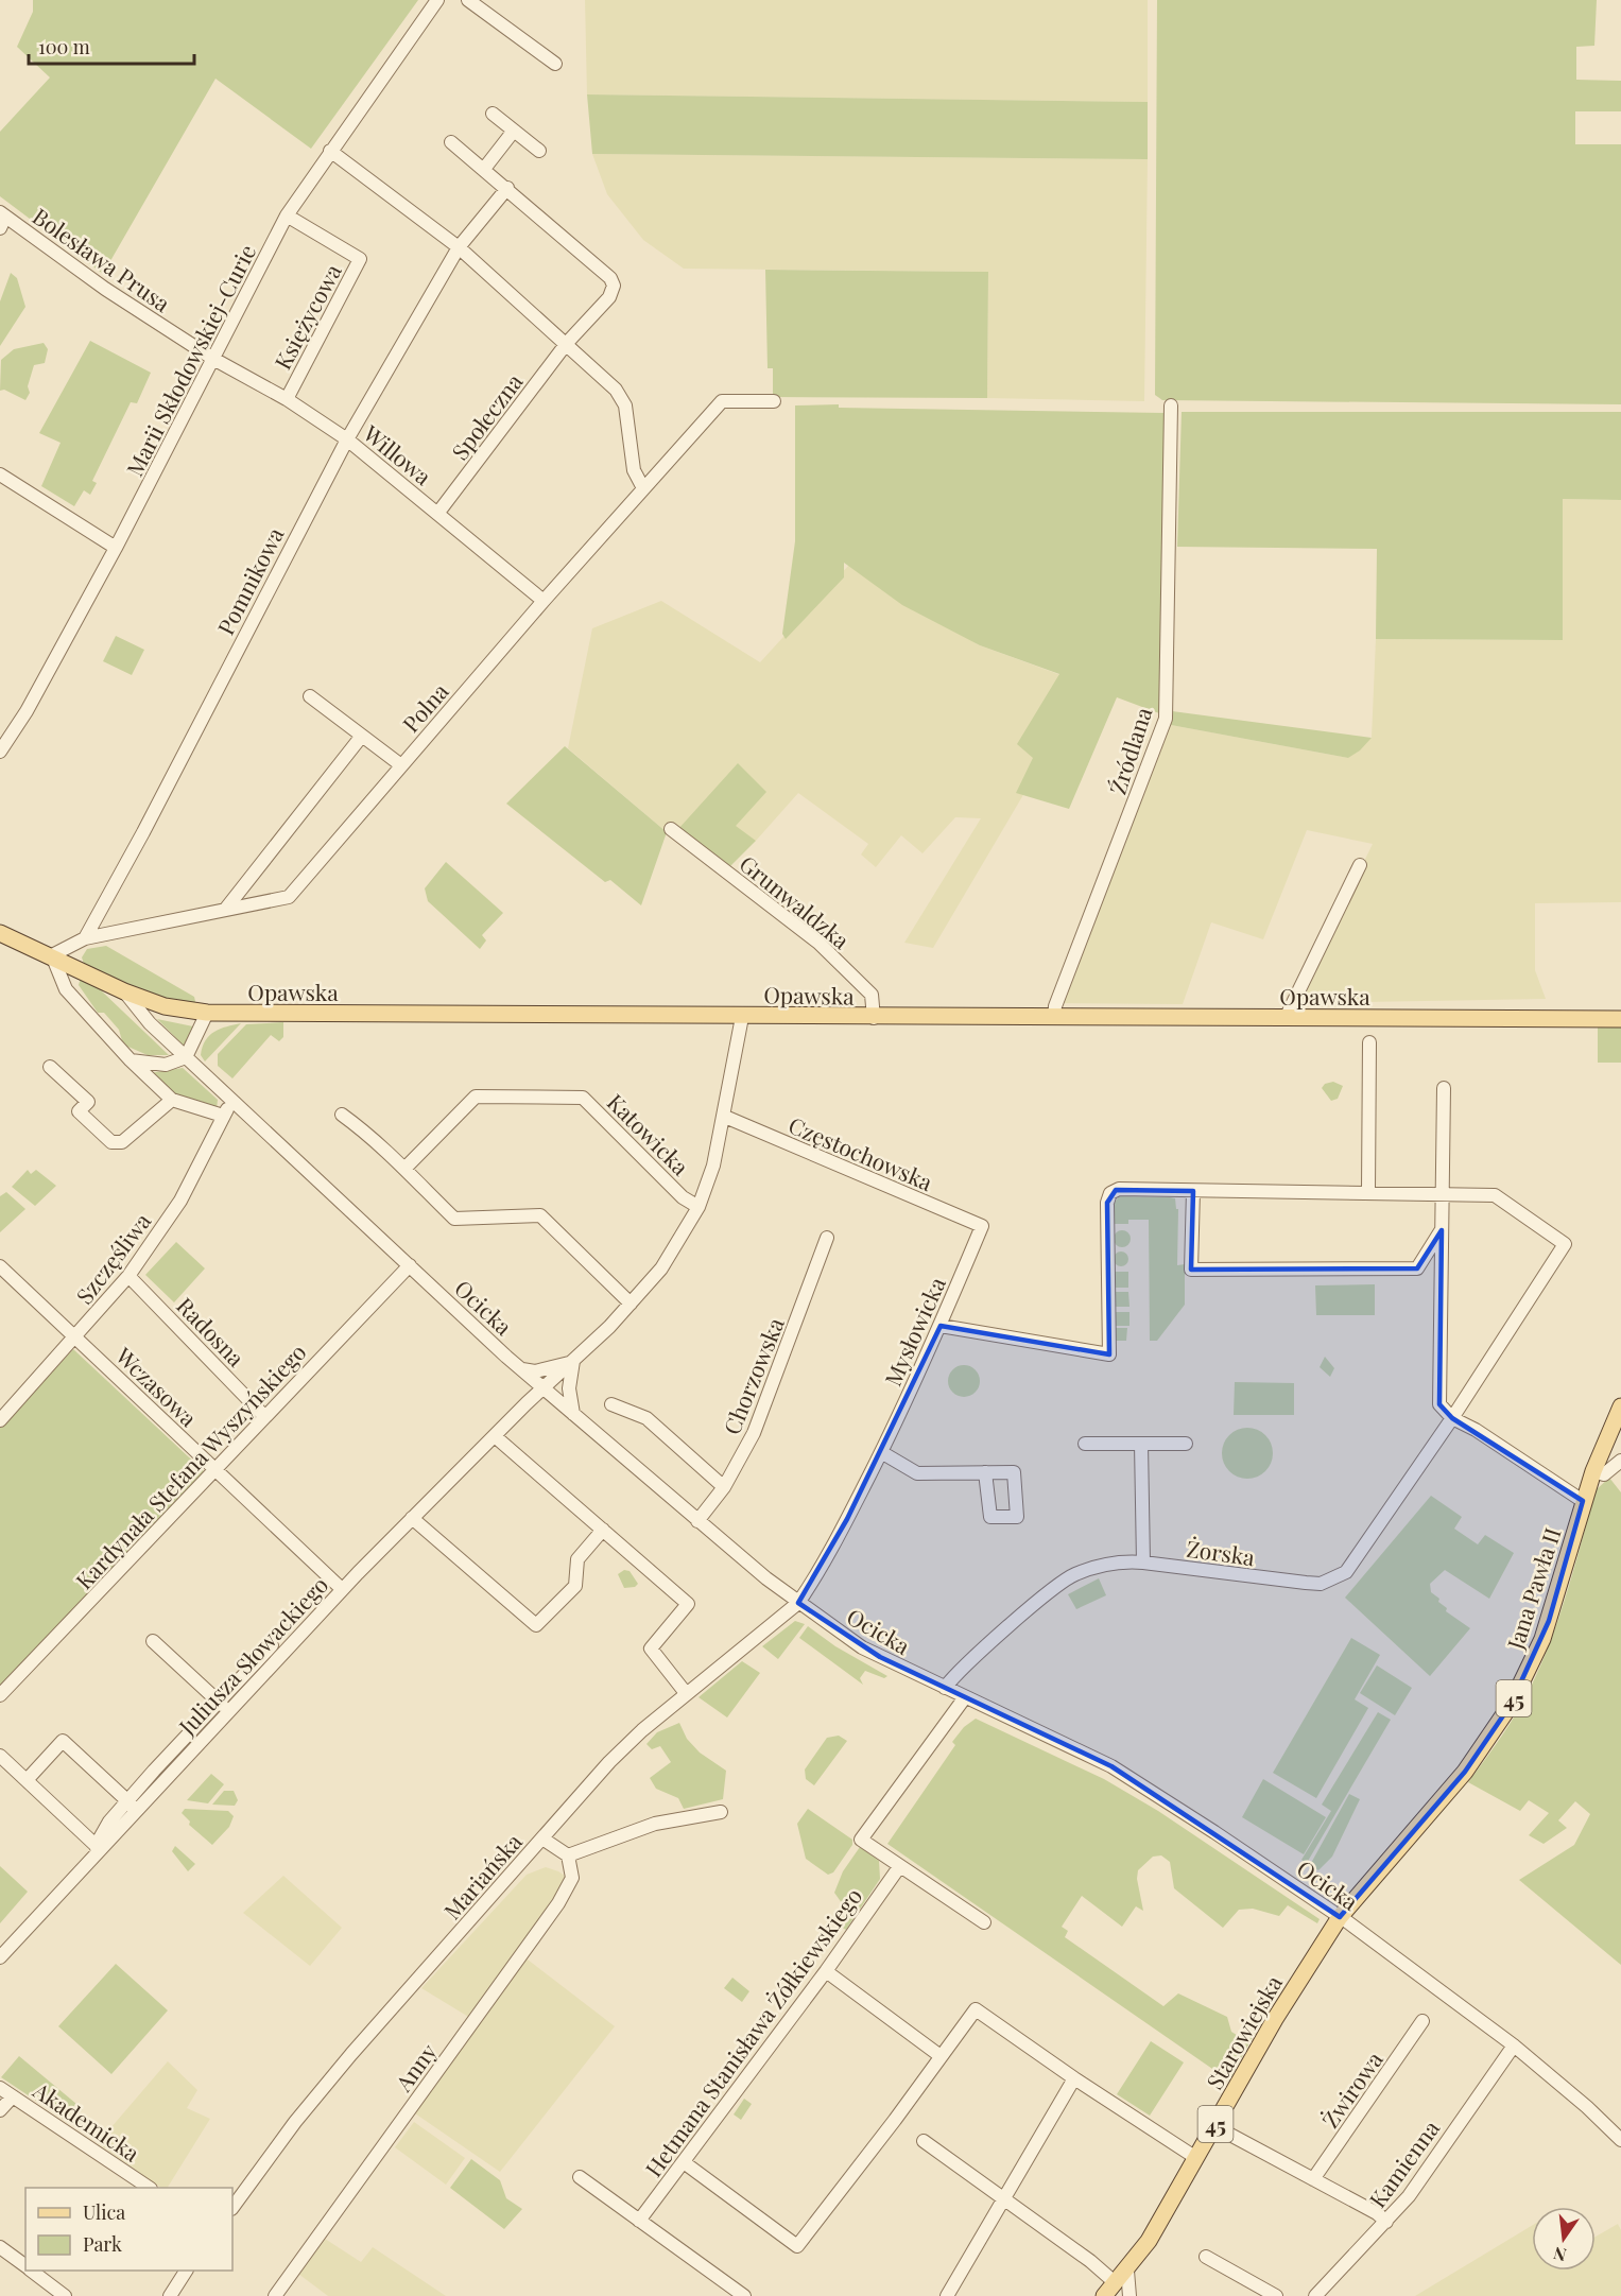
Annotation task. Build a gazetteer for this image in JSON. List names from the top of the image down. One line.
{"streets":{"main road":["Opawska","Jana Pawła II","45","Starowiejska"],"street":["Bolesława Prusa","Księżycowa","Marii Skłodowskiej-Curie","Społeczna","Willowa","Pomnikowa","Polna","Źródlana","Grunwaldzka","Katowicka","Częstochowska","Szczęśliwa","Ocicka","Radosna","Mysłowicka","Chorzowska","Wczasowa","Kardynała Stefana Wyszyńskiego","Żorska","Juliusza Słowackiego","Mariańska","Hetmana Stanisława Żółkiewskiego","Anny","Żwirowa","Akademicka","Kamienna"]},"crossings":[["Bolesława Prusa","Marii Skłodowskiej-Curie"],["Bolesława Prusa","Willowa"],["Księżycowa","Marii Skłodowskiej-Curie"],["Księżycowa","Willowa"],["Marii Skłodowskiej-Curie","Willowa"],["Społeczna","Willowa"],["Społeczna","Pomnikowa"],["Willowa","Pomnikowa"],["Willowa","Polna"],["Pomnikowa","Polna"],["Polna","Opawska"],["Źródlana","Opawska"],["Grunwaldzka","Opawska"],["Opawska","Katowicka"],["Opawska","Ocicka"],["Katowicka","Częstochowska"],["Katowicka","Ocicka"],["Katowicka","Juliusza Słowackiego"],["Częstochowska","Mysłowicka"],["Szczęśliwa","Ocicka"],["Szczęśliwa","Radosna"],["Szczęśliwa","Wczasowa"],["Ocicka","Mysłowicka"],["Ocicka","Chorzowska"],["Ocicka","Kardynała Stefana Wyszyńskiego"],["Ocicka","Żorska"],["Ocicka","Jana Pawła II"],["Ocicka","Juliusza Słowackiego"],["Ocicka","Mariańska"],["Ocicka","Starowiejska"],["Ocicka","Kamienna"],["Radosna","Kardynała Stefana Wyszyńskiego"],["Mysłowicka","Żorska"],["Mysłowicka","Mariańska"],["Wczasowa","Kardynała Stefana Wyszyńskiego"],["Wczasowa","Juliusza Słowackiego"],["Jana Pawła II","Starowiejska"]],"legend":["Ulica","Park"],"scale_bar":"100 m","north":"bottom"}
